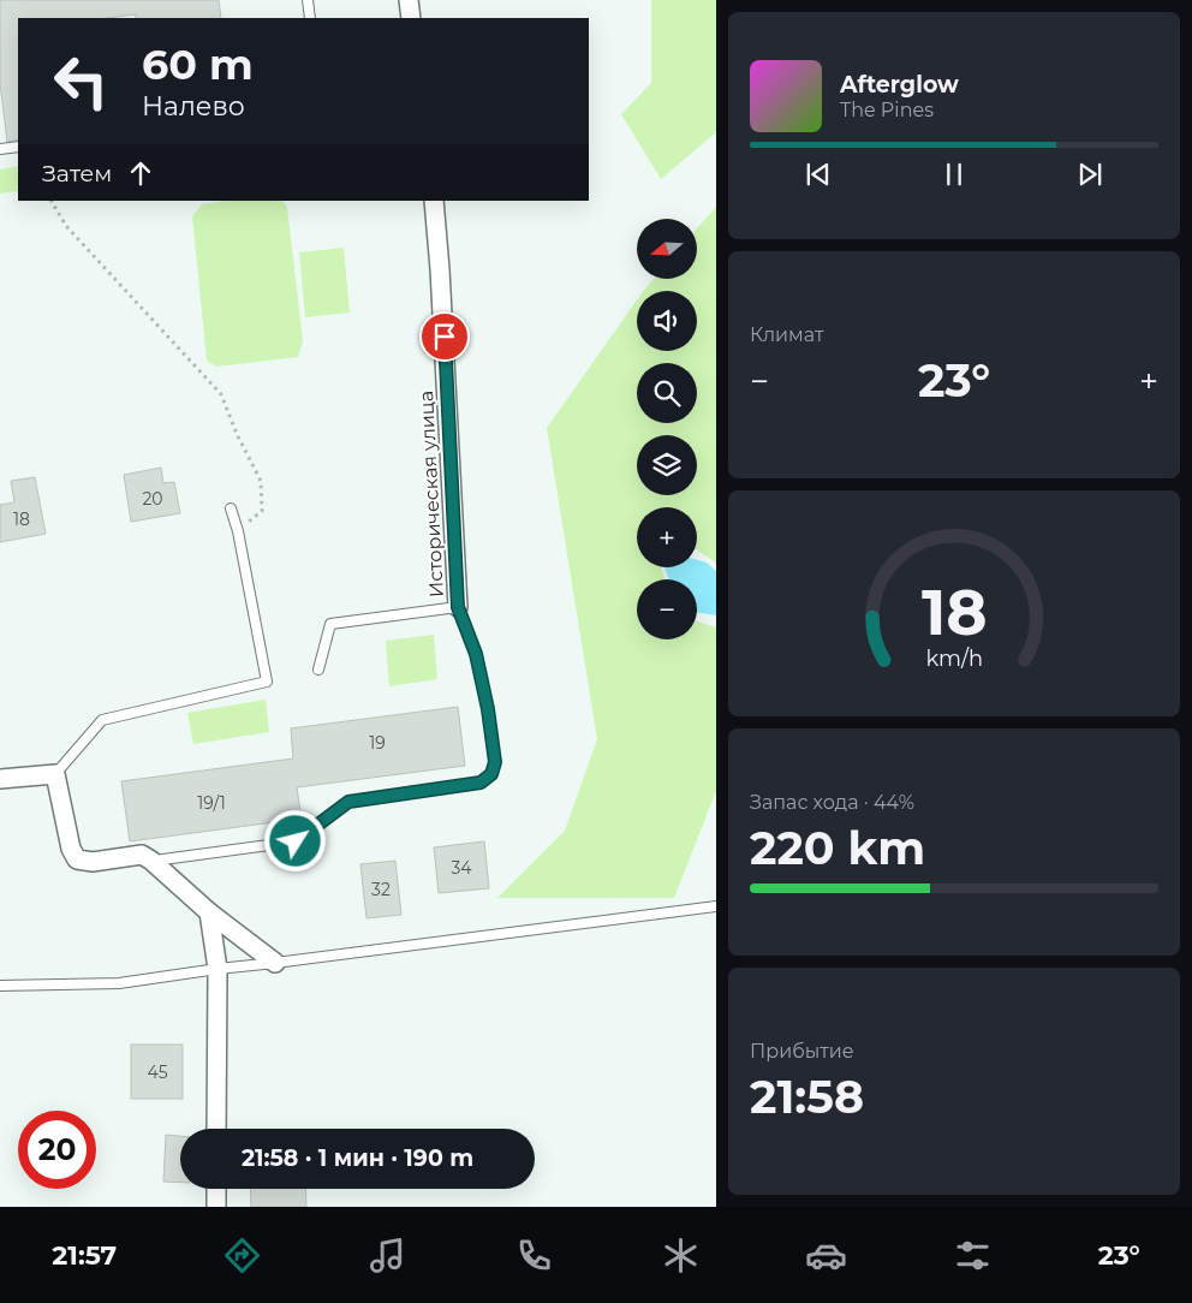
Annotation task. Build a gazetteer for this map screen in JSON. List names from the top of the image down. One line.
{"streets":{"street":["Историческая улица"]},"house_numbers":["20","18","19","19/1","34","32","45"],"north":"left","page":{"turn":["60 m","Налево"],"song":["Afterglow","The Pines"],"then":"Затем","map_buttons":["+","−"],"tile":["Климат",["Запас хода · 44%","220 km"],["Прибытие","21:58"]],"heat":["−","23°","+"],"limit":"20","trip":"21:58 · 1 мин · 190 m","tabs":["21:57","23°"],"gauge":["18","km/h"]}}
